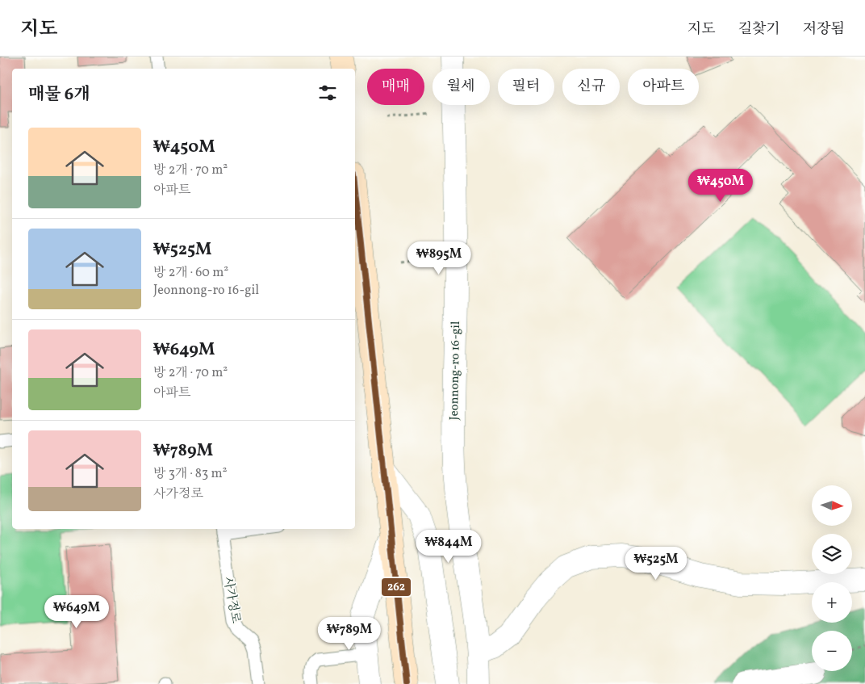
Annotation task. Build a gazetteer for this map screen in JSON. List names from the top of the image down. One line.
{"streets":{"street":["Jeonnong-ro 16-gil"],"lane":["사가정로"]},"lines":["transit line 262"],"north":"right","page":{"header":"지도","nav":["지도","길찾기","저장됨"],"chip":["매매","월세","필터","신규","아파트"],"heading":"매물 6개","list":[{"name":"₩450M","note":"방 2개 · 70 m² · 아파트"},{"name":"₩525M","note":"방 2개 · 60 m² · Jeonnong-ro 16-gil"},{"name":"₩649M","note":"방 2개 · 70 m² · 아파트"},{"name":"₩789M","note":"방 3개 · 83 m² · 사가정로"}],"price":["₩450M","₩895M","₩844M","₩525M","₩649M","₩789M"],"map_buttons":["+","−"]}}
